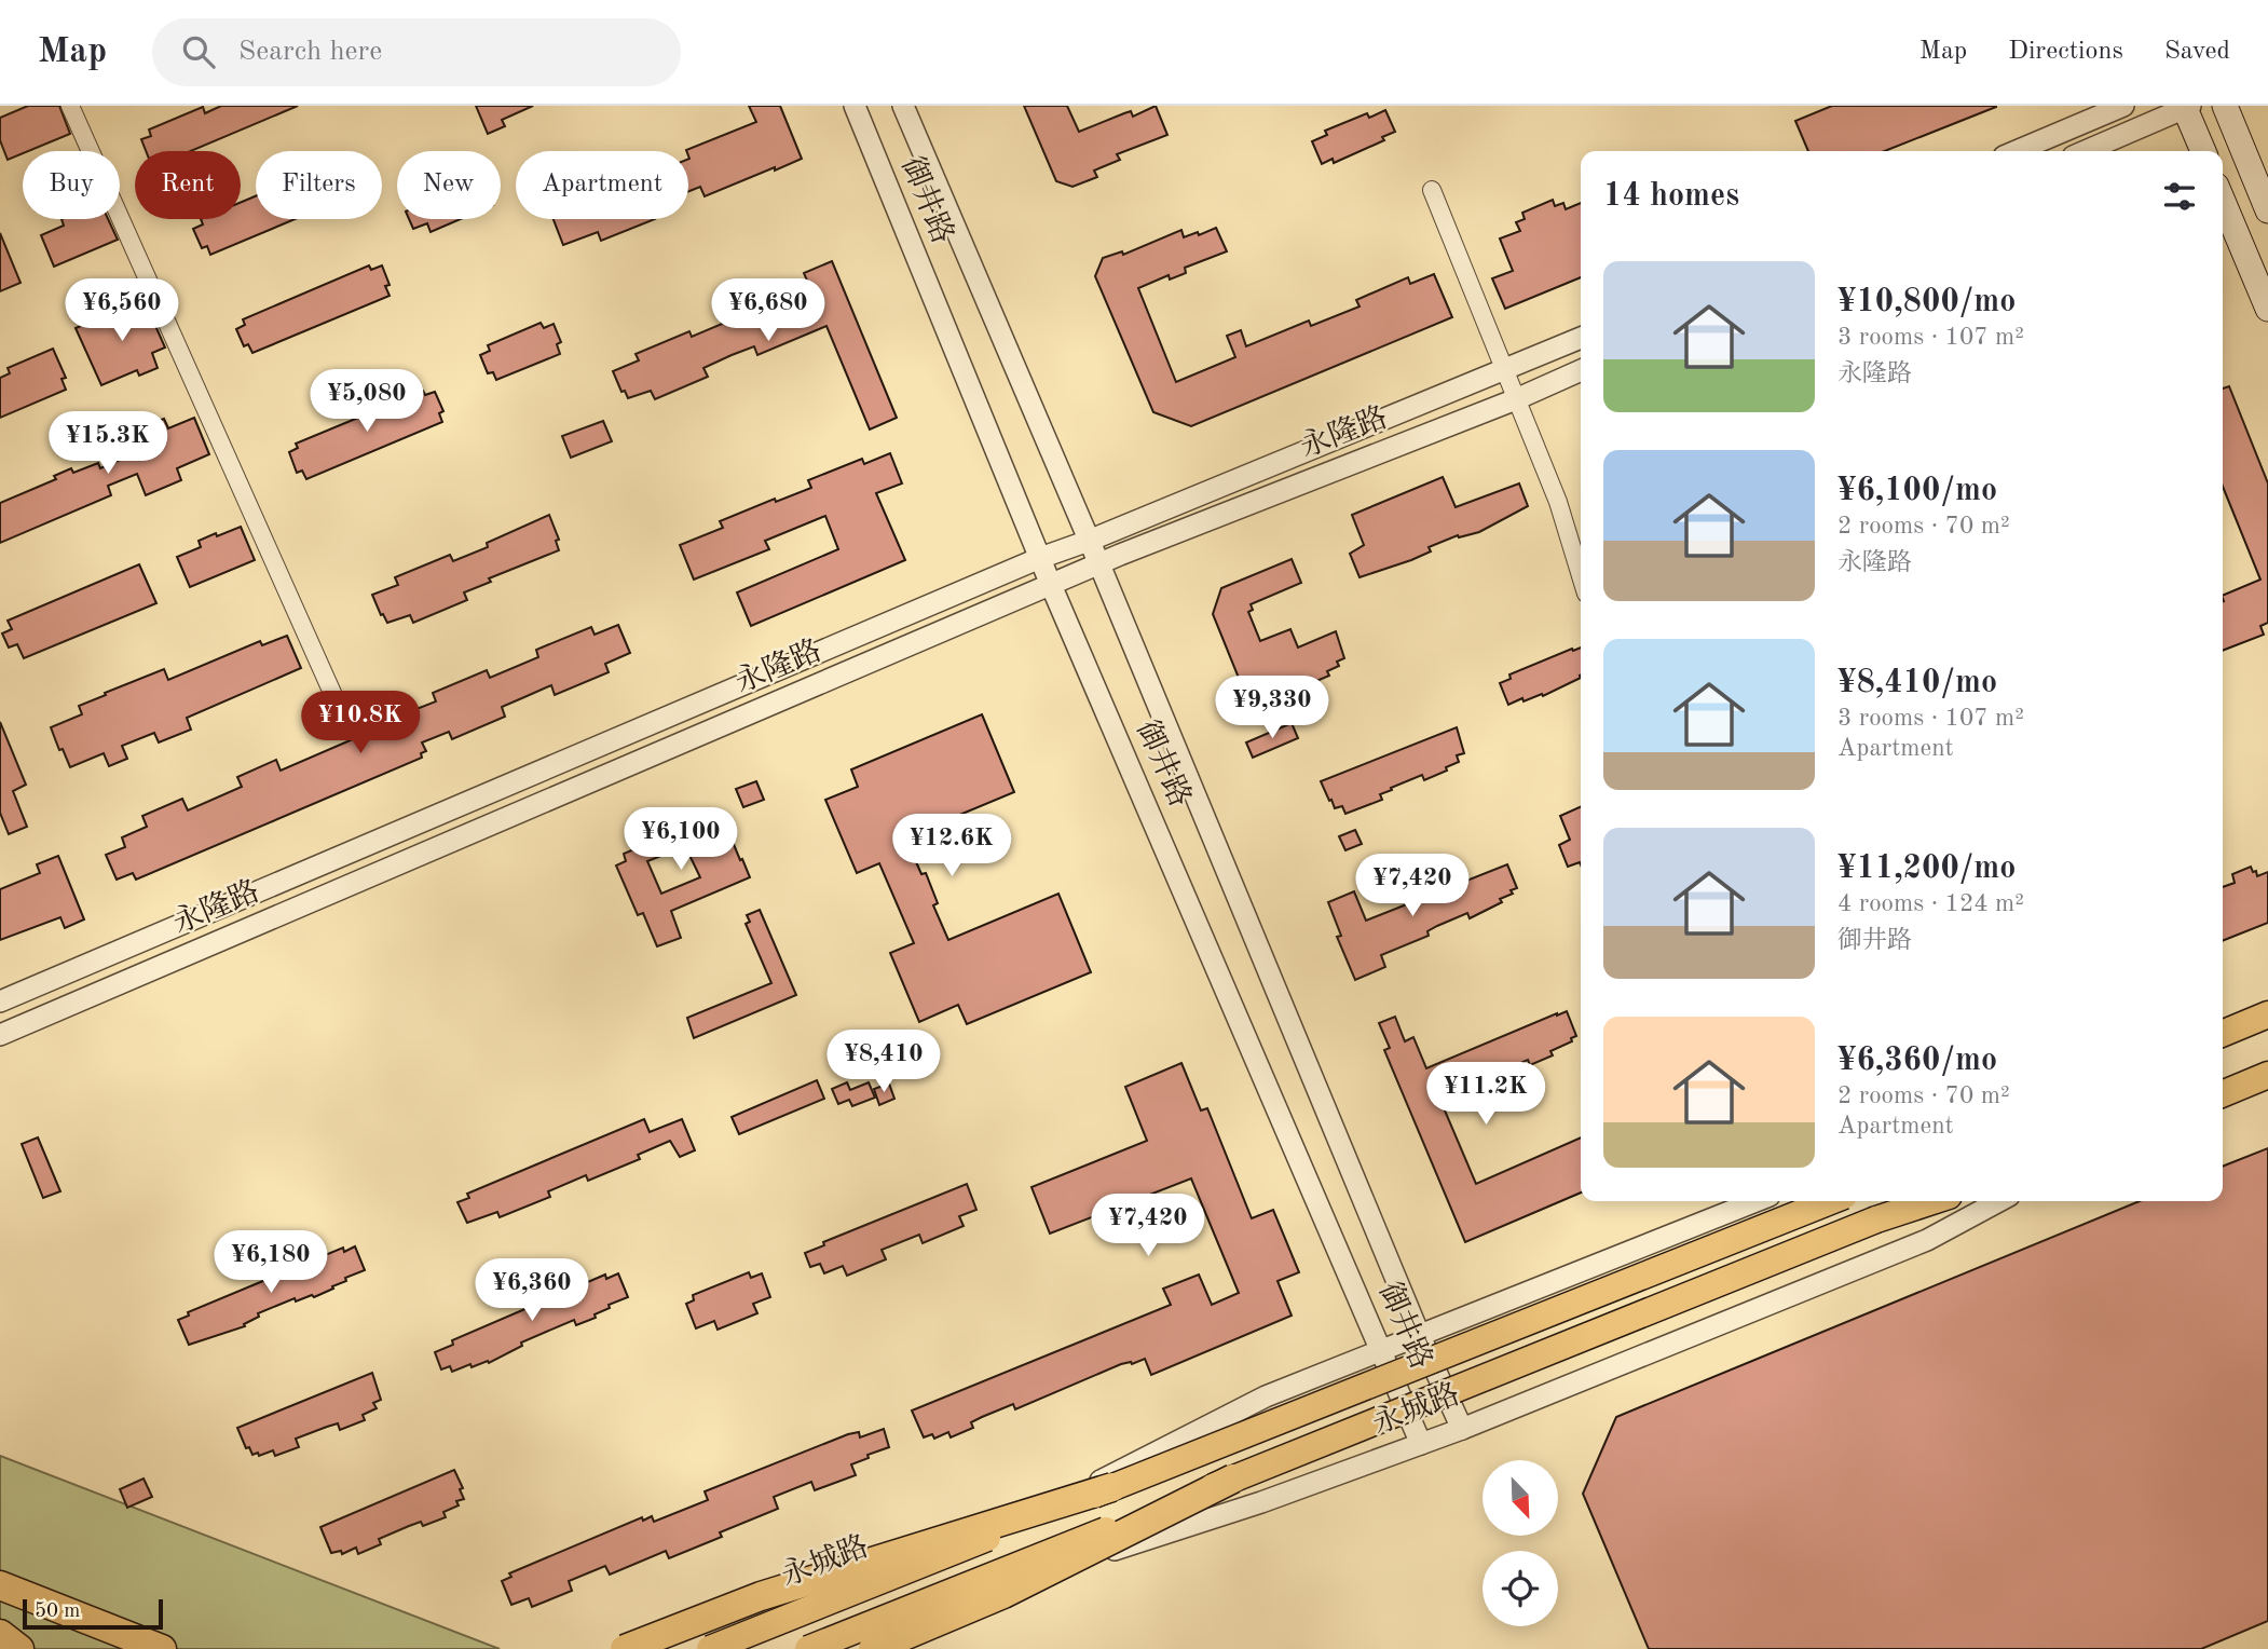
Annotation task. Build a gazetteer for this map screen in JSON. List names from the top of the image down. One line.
{"streets":{"street":["御井路","永隆路","永城路"]},"crossings":[["御井路","永隆路"],["御井路","永城路"]],"scale_bar":"50 m","north":"bottom right","page":{"header":"Map","search":"Search here","nav":["Map","Directions","Saved"],"chip":["Buy","Rent","Filters","New","Apartment"],"heading":"14 homes","list":[{"name":"¥10,800/mo","note":"3 rooms · 107 m² · 永隆路"},{"name":"¥6,100/mo","note":"2 rooms · 70 m² · 永隆路"},{"name":"¥8,410/mo","note":"3 rooms · 107 m² · Apartment"},{"name":"¥11,200/mo","note":"4 rooms · 124 m² · 御井路"},{"name":"¥6,360/mo","note":"2 rooms · 70 m² · Apartment"}],"price":["¥6,560","¥6,680","¥5,080","¥15.3K","¥9,330","¥10.8K","¥6,100","¥12.6K","¥7,420","¥8,410","¥11.2K","¥7,420","¥6,180","¥6,360"],"scale":"50 m"}}
